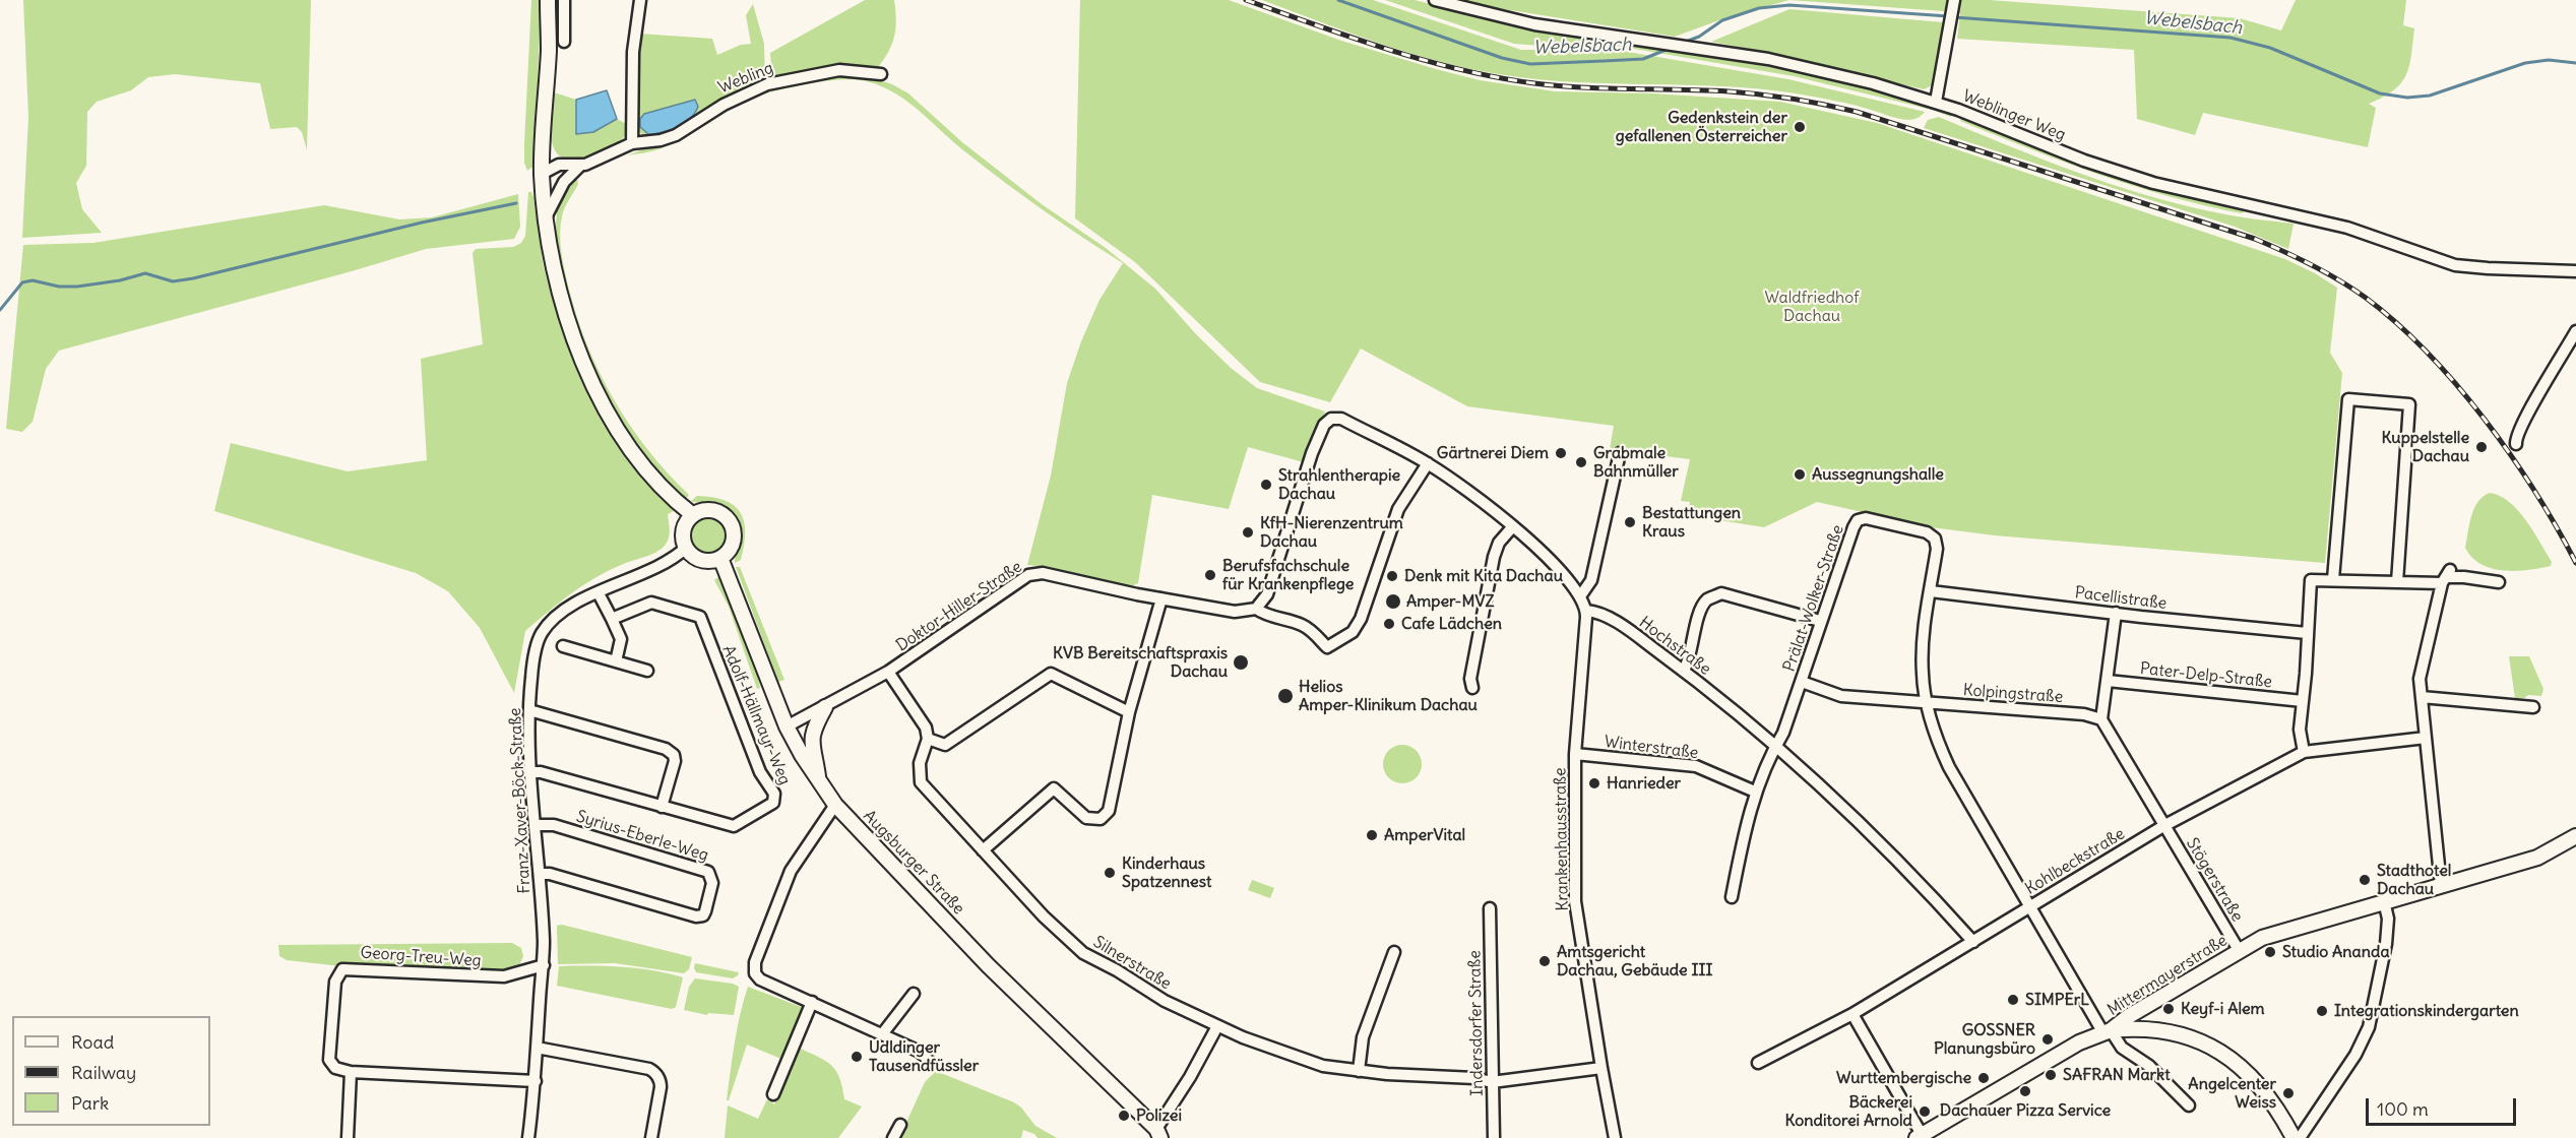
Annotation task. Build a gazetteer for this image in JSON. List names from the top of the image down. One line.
{"streets":{"main road":["Augsburger Straße","Mittermayerstraße"],"street":["Webling","Weblinger Weg","Prälat-Wolker-Straße","Pacellistraße","Doktor-Hiller-Straße","Hochstraße","Pater-Delp-Straße","Kolpingstraße","Adolf-Hällmayr-Weg","Winterstraße","Franz-Xaver-Böck-Straße","Syrius-Eberle-Weg","Krankenhausstraße","Kohlbeckstraße","Stögerstraße","Georg-Treu-Weg","Silnerstraße","Indersdorfer Straße"]},"crossings":[["Prälat-Wolker-Straße","Pacellistraße"],["Prälat-Wolker-Straße","Hochstraße"],["Prälat-Wolker-Straße","Kolpingstraße"],["Prälat-Wolker-Straße","Winterstraße"],["Prälat-Wolker-Straße","Kohlbeckstraße"],["Prälat-Wolker-Straße","Mittermayerstraße"],["Doktor-Hiller-Straße","Augsburger Straße"],["Hochstraße","Krankenhausstraße"],["Hochstraße","Kohlbeckstraße"],["Adolf-Hällmayr-Weg","Franz-Xaver-Böck-Straße"],["Winterstraße","Krankenhausstraße"],["Franz-Xaver-Böck-Straße","Syrius-Eberle-Weg"],["Franz-Xaver-Böck-Straße","Augsburger Straße"],["Franz-Xaver-Böck-Straße","Georg-Treu-Weg"],["Krankenhausstraße","Silnerstraße"],["Kohlbeckstraße","Stögerstraße"],["Stögerstraße","Mittermayerstraße"],["Silnerstraße","Indersdorfer Straße"]],"water":["Webelsbach"],"parks":["Waldfriedhof Dachau"],"places":["Gedenkstein der gefallenen Österreicher","Kuppelstelle Dachau","Gärtnerei Diem","Grabmale Bahnmüller","Aussegnungshalle","Strahlentherapie Dachau","Bestattungen Kraus","KfH-Nierenzentrum Dachau","Berufsfachschule für Krankenpflege","Denk mit Kita Dachau","Amper-MVZ","Cafe Lädchen","KVB Bereitschaftspraxis Dachau","Helios Amper-Klinikum Dachau","Hanrieder","AmperVital","Kinderhaus Spatzennest","Stadthotel Dachau","Studio Ananda","Amtsgericht Dachau, Gebäude III","SIMPErL","Keyf-i Alem","Integrationskindergarten","GOSSNER Planungsbüro","Udldinger Tausendfüssler","SAFRAN Markt","Wurttembergische","Dachauer Pizza Service","Angelcenter Weiss","Bäckerei Konditorei Arnold","Polizei"],"legend":["Road","Railway","Park"],"scale_bar":"100 m"}
